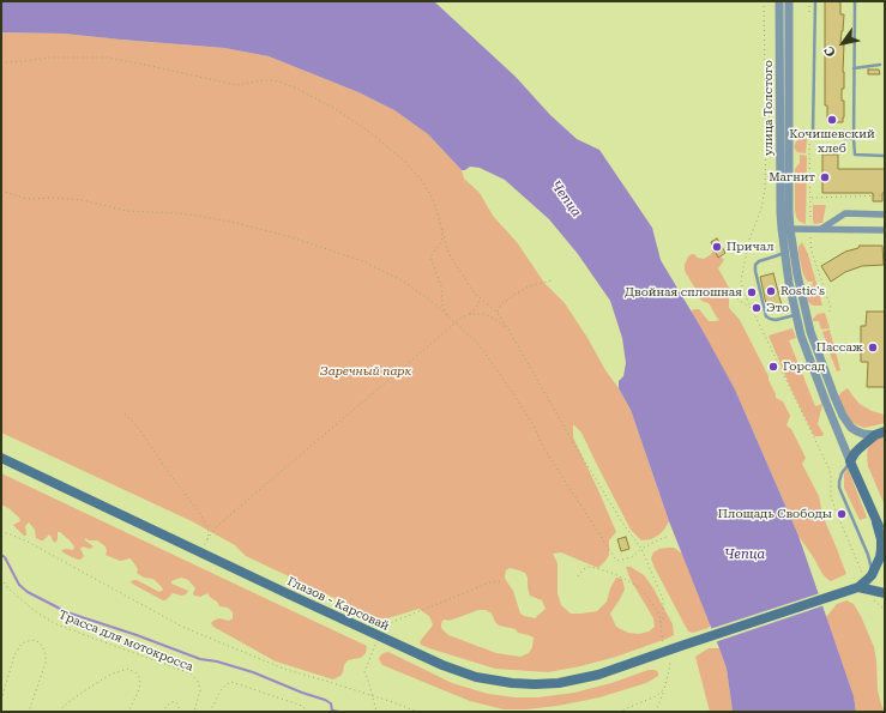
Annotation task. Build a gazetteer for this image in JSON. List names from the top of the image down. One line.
{"streets":{"main road":["Глазов - Карсовай"],"street":["улица Толстого"],"path":["Трасса для мотокросса"]},"water":["Чепца"],"parks":["Заречный парк"],"places":["Кочишевский хлеб","Магнит","Причал","Rostic's","Двойная сплошная","Это","Пассаж","Горсад","Площадь Свободы"],"north":"bottom left"}
